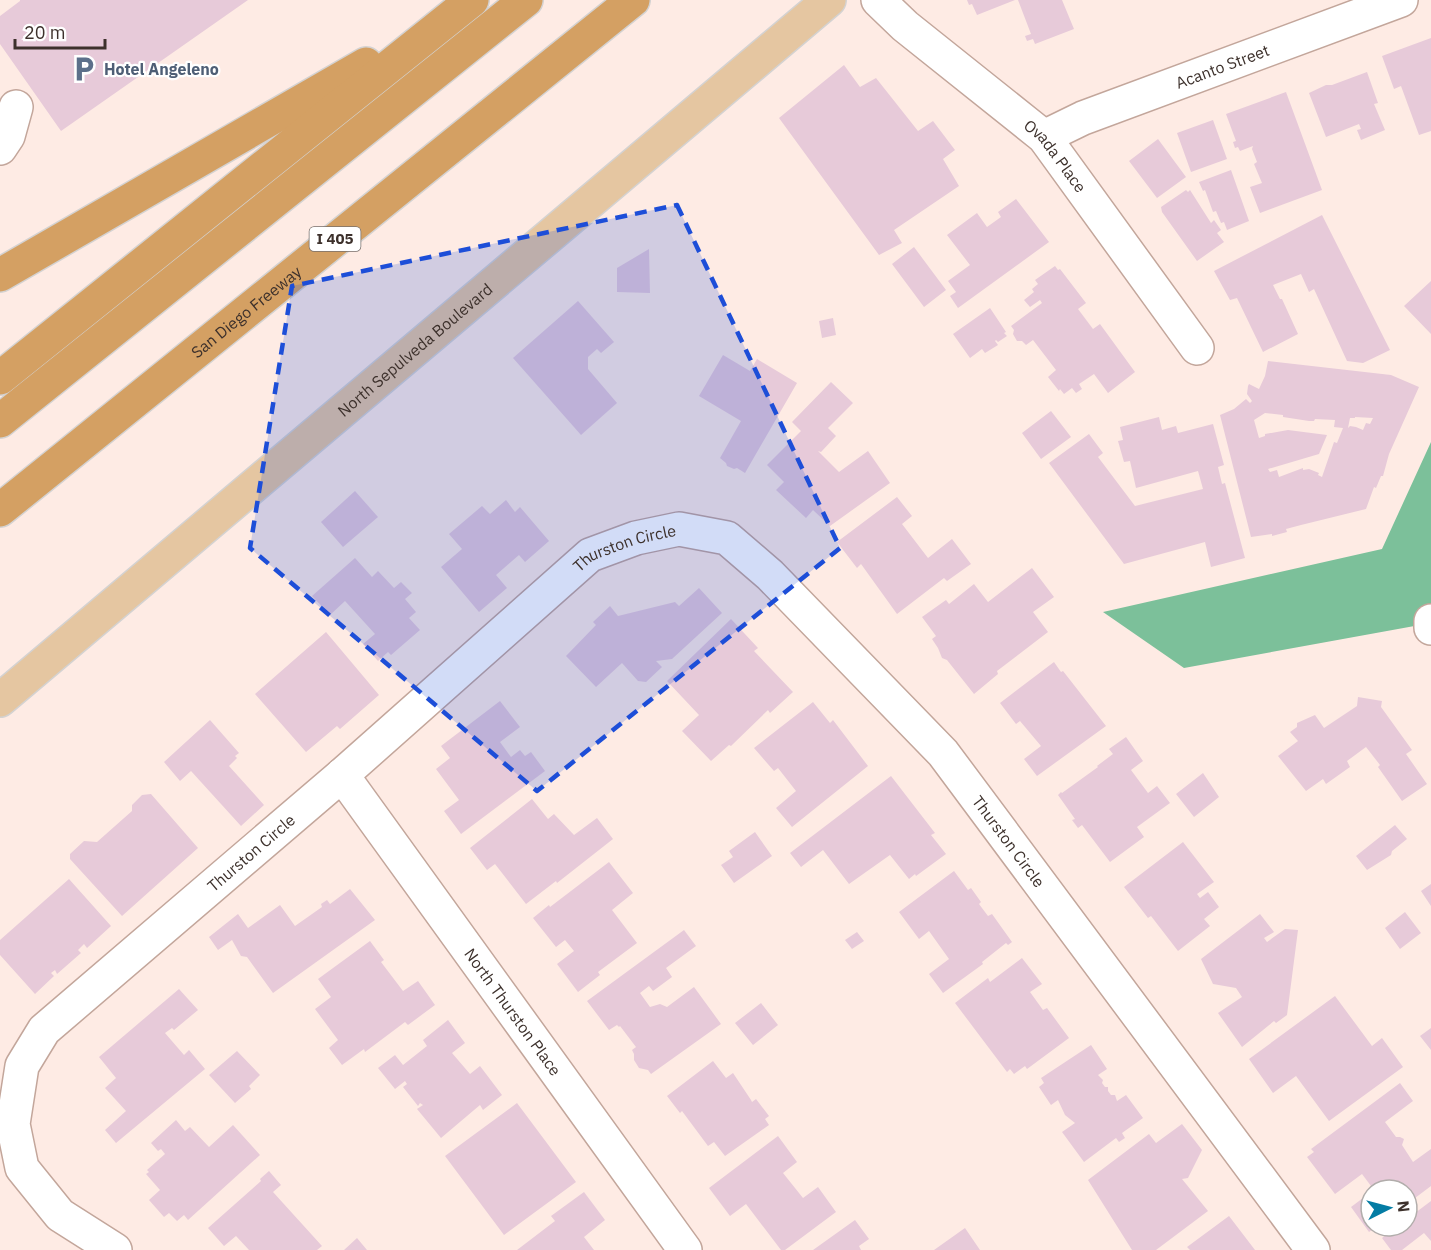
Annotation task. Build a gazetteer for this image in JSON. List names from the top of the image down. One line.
{"streets":{"highway":["I 405","San Diego Freeway"],"main road":["North Sepulveda Boulevard"],"street":["Acanto Street","Ovada Place","Thurston Circle","North Thurston Place"]},"crossings":[["Acanto Street","Ovada Place"],["Thurston Circle","North Thurston Place"]],"places":{"parking":["Hotel Angeleno"]},"scale_bar":"20 m","north":"right"}
